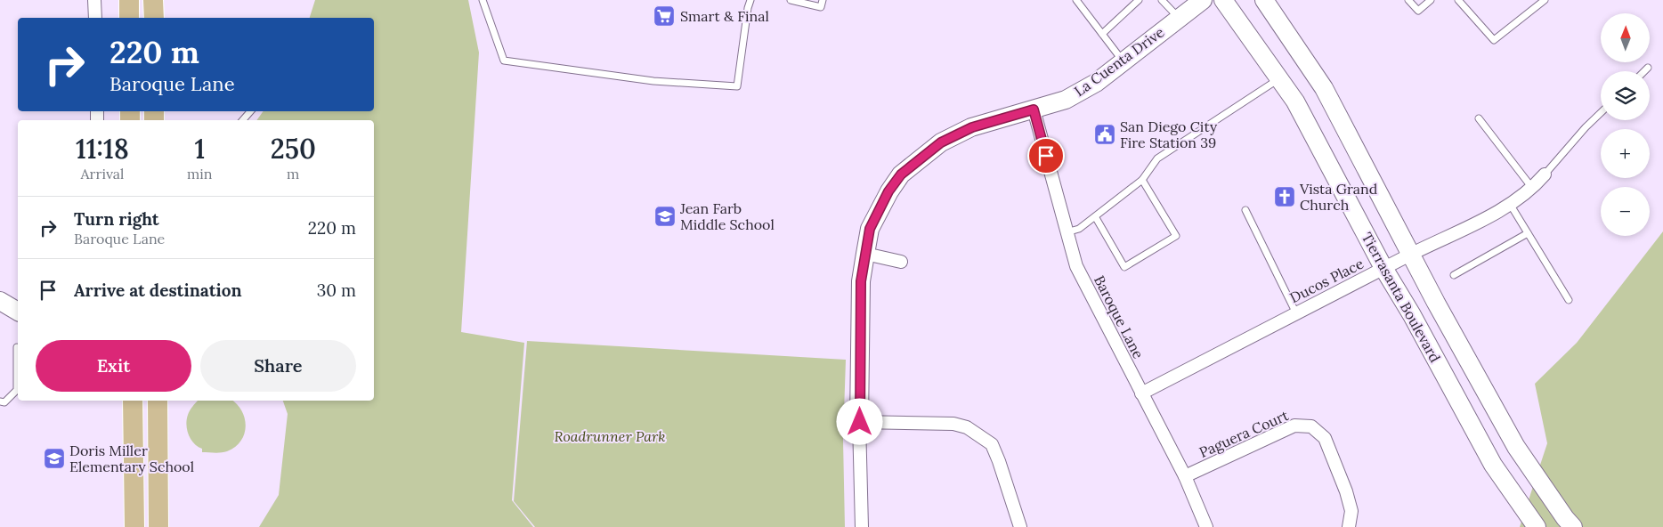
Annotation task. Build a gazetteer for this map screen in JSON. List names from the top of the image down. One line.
{"streets":{"main road":["La Cuenta Drive","Tierrasanta Boulevard"],"street":["Ducos Place","Baroque Lane","Paguera Court"]},"crossings":[["La Cuenta Drive","Baroque Lane"],["Ducos Place","Tierrasanta Boulevard"],["Ducos Place","Baroque Lane"],["Baroque Lane","Paguera Court"]],"parks":["Roadrunner Park"],"places":{"supermarket":["Smart & Final"],"public building":["San Diego City Fire Station 39"],"church":["Vista Grand Church"],"school or university":["Jean Farb Middle School","Doris Miller Elementary School"]},"north":"top","page":{"map_buttons":["+","−"],"turn":["220 m","Baroque Lane"],"eta":["11:18","Arrival","1","min","250","m"],"list":[{"name":"Turn right","note":"Baroque Lane","value":"220 m"},{"name":"Arrive at destination","value":"30 m"}],"buttons":["Exit","Share"]}}
